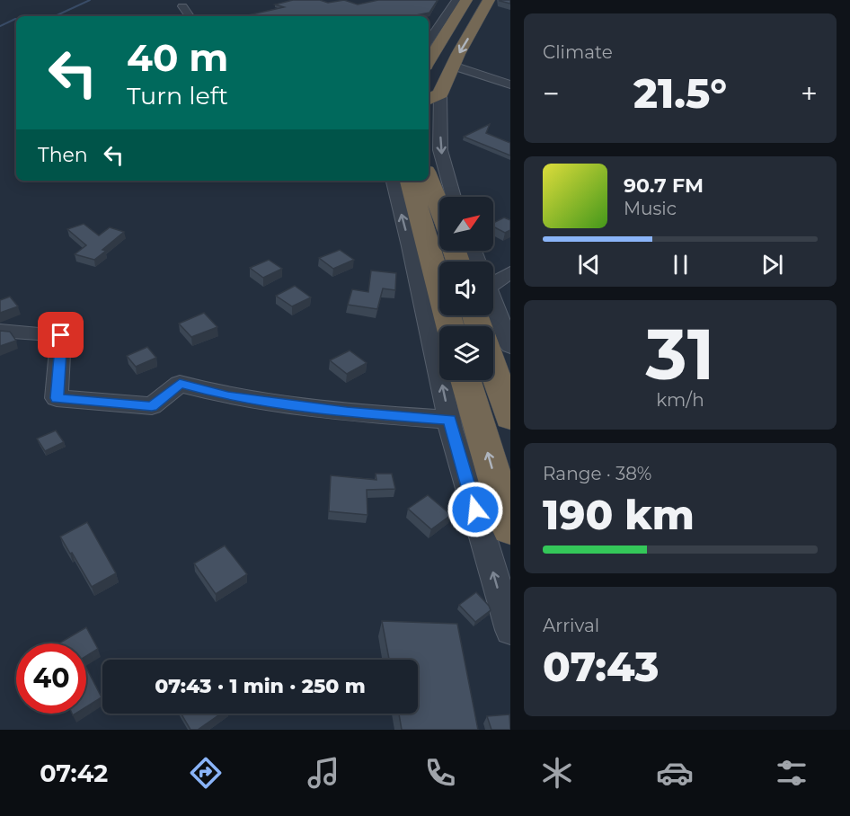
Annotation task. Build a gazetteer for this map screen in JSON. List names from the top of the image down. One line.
{"north":"top right","page":{"tile":["Climate",["31","km/h"],["Range · 38%","190 km"],["Arrival","07:43"]],"turn":["40 m","Turn left"],"heat":["−","21.5°","+"],"then":"Then","song":["90.7 FM","Music"],"limit":"40","trip":"07:43 · 1 min · 250 m","tabs":"07:42"}}
